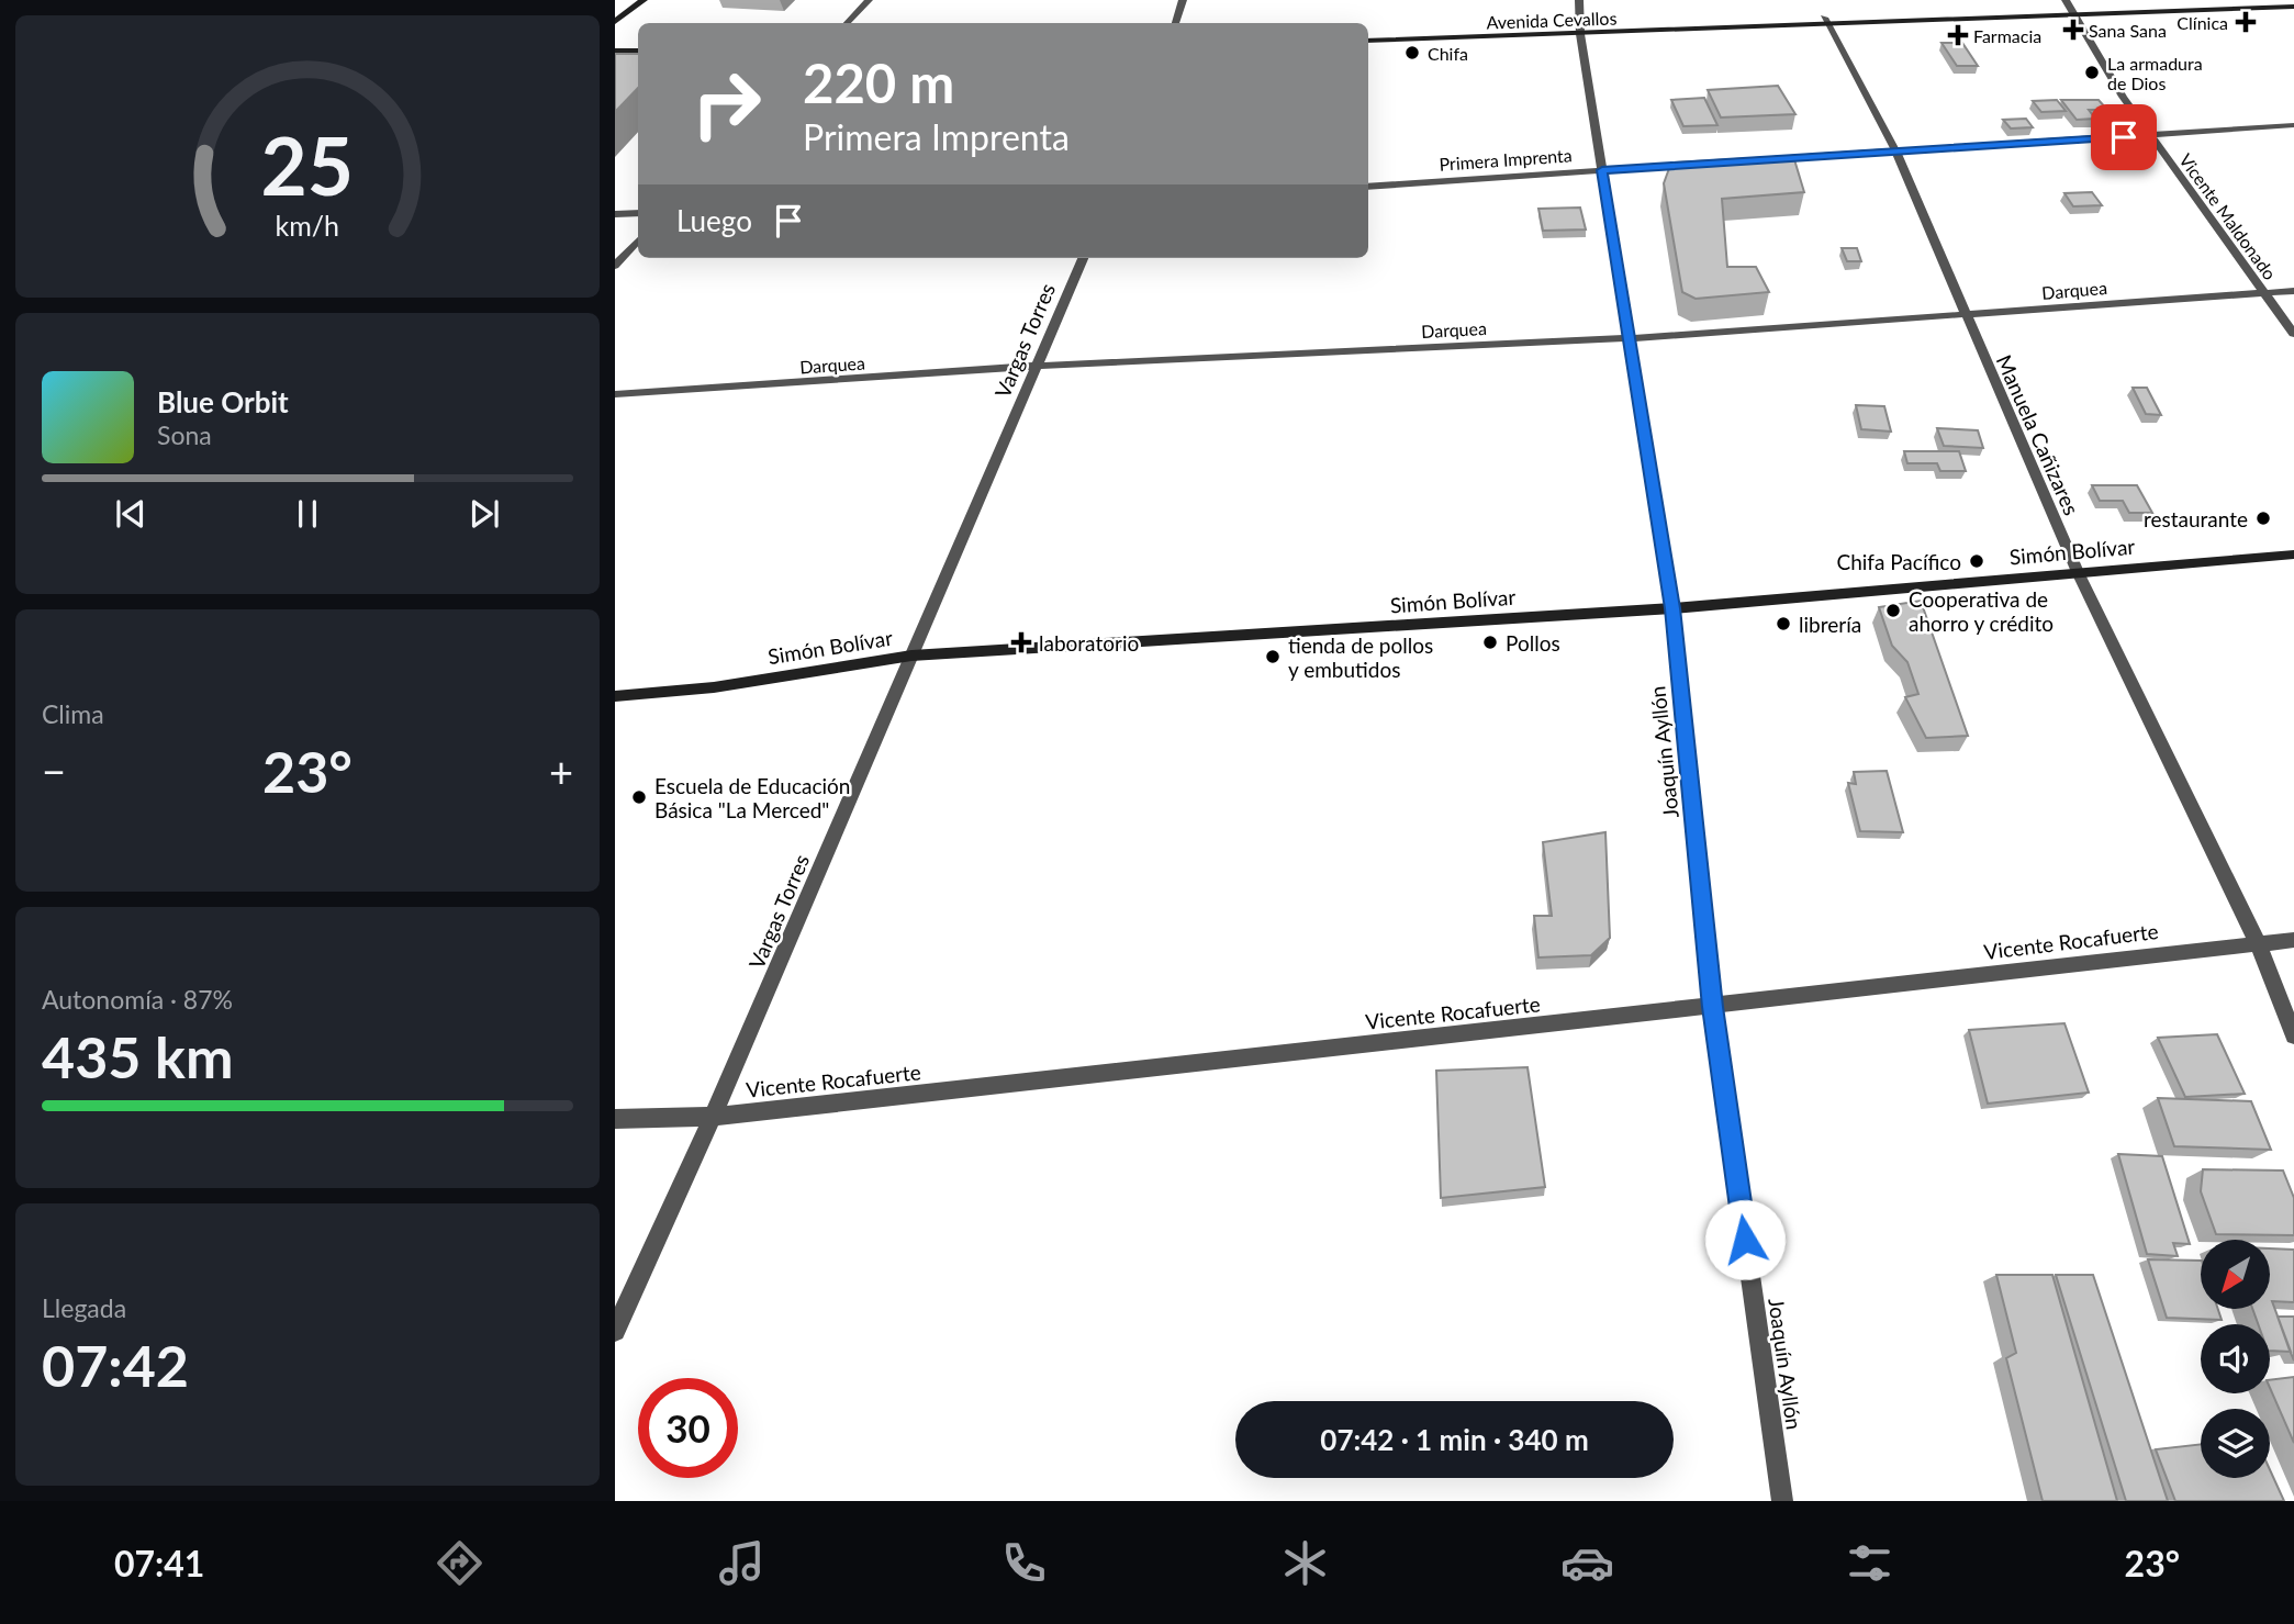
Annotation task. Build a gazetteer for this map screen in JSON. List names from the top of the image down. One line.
{"streets":{"main road":["Avenida Cevallos","Simón Bolívar"],"street":["Primera Imprenta","Vicente Maldonado","Darquea","Vargas Torres","Manuela Cañizares","Joaquín Ayllón","Vicente Rocafuerte"]},"crossings":[["Avenida Cevallos","Vicente Maldonado"],["Avenida Cevallos","Manuela Cañizares"],["Avenida Cevallos","Joaquín Ayllón"],["Primera Imprenta","Joaquín Ayllón"],["Vicente Maldonado","Darquea"],["Darquea","Vargas Torres"],["Darquea","Manuela Cañizares"],["Darquea","Joaquín Ayllón"],["Vargas Torres","Simón Bolívar"],["Vargas Torres","Vicente Rocafuerte"],["Manuela Cañizares","Simón Bolívar"],["Manuela Cañizares","Vicente Rocafuerte"],["Simón Bolívar","Joaquín Ayllón"],["Joaquín Ayllón","Vicente Rocafuerte"]],"places":{"health":["Clínica","Sana Sana","Farmacia","laboratorio"],"other":["Chifa","La armadura de Dios","restaurante","Chifa Pacífico","Cooperativa de ahorro y crédito","librería","Pollos","tienda de pollos y embutidos","Escuela de Educación Básica \"La Merced\""]},"north":"bottom left","page":{"turn":["220 m","Primera Imprenta"],"then":"Luego","song":["Blue Orbit","Sona"],"tile":["Clima",["Autonomía · 87%","435 km"],["Llegada","07:42"]],"heat":["−","23°","+"],"limit":"30","trip":"07:42 · 1 min · 340 m","tabs":["07:41","23°"],"gauge":["25","km/h"]}}
